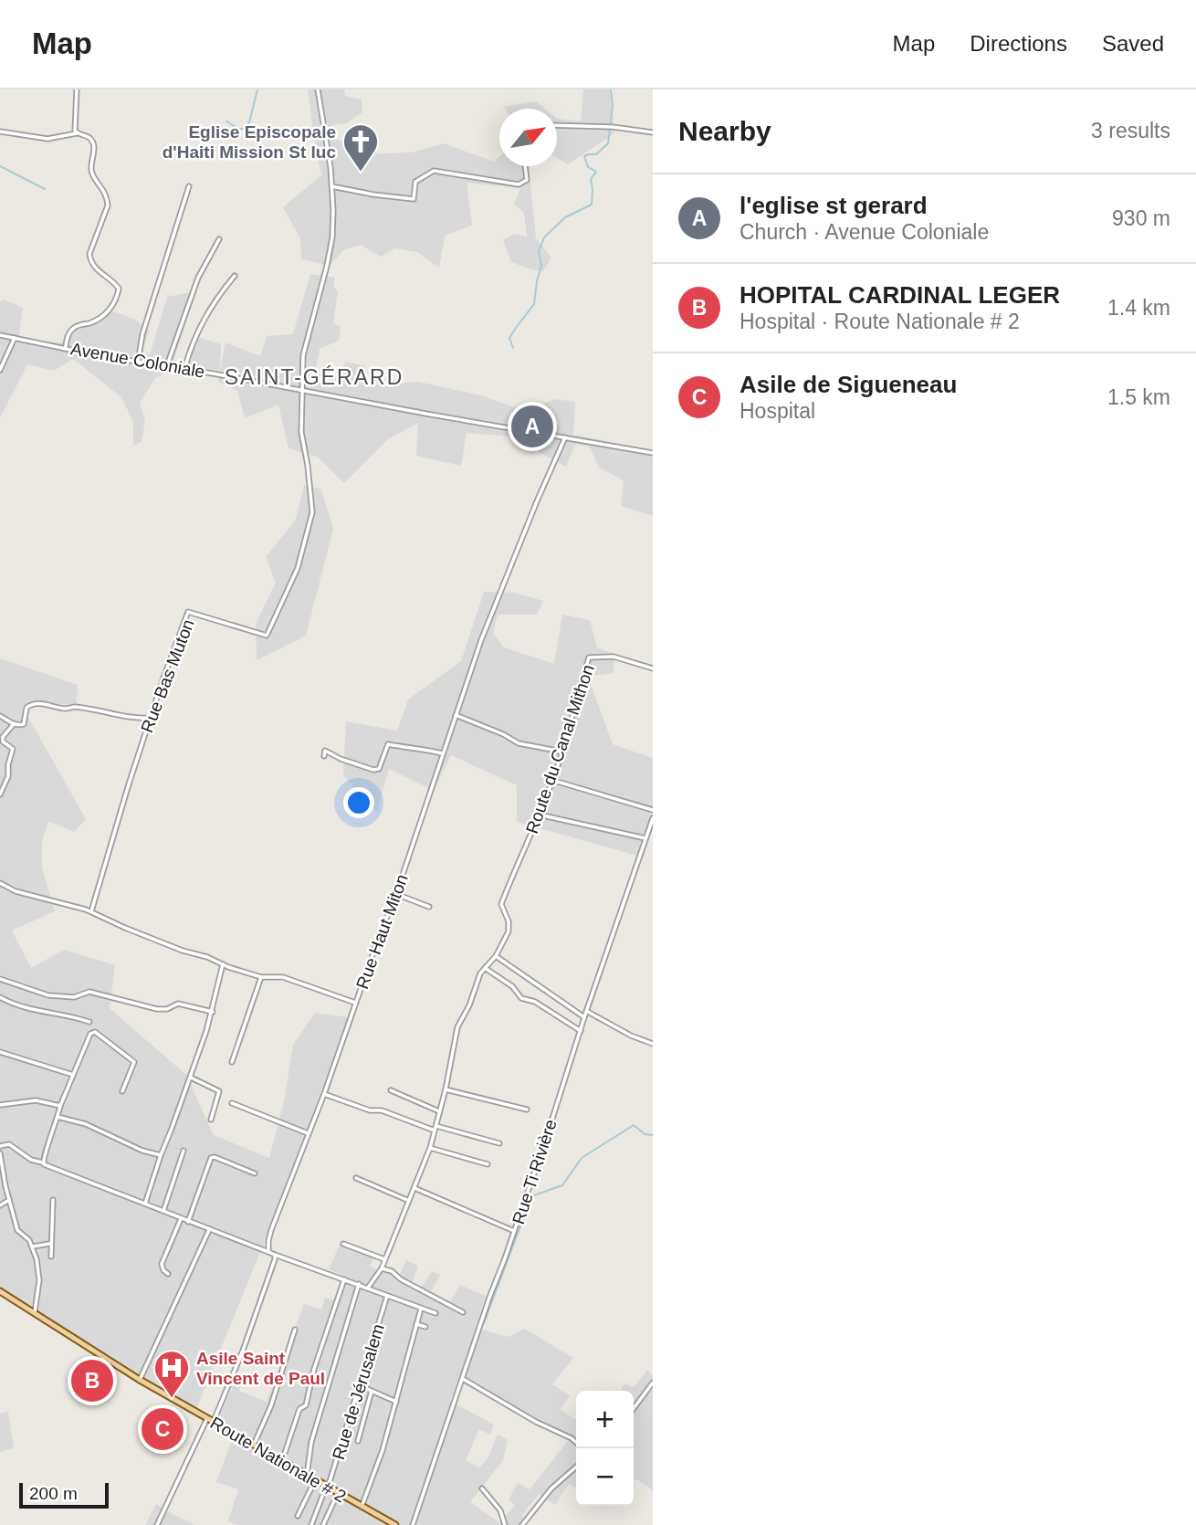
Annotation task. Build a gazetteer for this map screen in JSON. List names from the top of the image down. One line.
{"streets":{"main road":["Route Nationale # 2"],"street":["Avenue Coloniale","Rue Bas Muton","Route du Canal Mithon","Rue Haut Miton","Rue Ti Rivière","Rue de Jérusalem"]},"crossings":[["Avenue Coloniale","Rue Bas Muton"],["Avenue Coloniale","Rue Haut Miton"],["Rue de Jérusalem","Route Nationale # 2"]],"districts":["SAINT-GÉRARD"],"places":{"church":["Eglise Episcopale d'Haiti Mission St luc"],"hospital":["Asile Saint Vincent de Paul"]},"scale_bar":"200 m","north":"top right","page":{"header":"Map","nav":["Map","Directions","Saved"],"heading":["Nearby","3 results"],"list":[{"mark":"A","name":"l'eglise st gerard","note":"Church · Avenue Coloniale","value":"930 m"},{"mark":"B","name":"HOPITAL CARDINAL LEGER","note":"Hospital · Route Nationale # 2","value":"1.4 km"},{"mark":"C","name":"Asile de Sigueneau","note":"Hospital","value":"1.5 km"}],"pins":["A","B","C"],"map_buttons":["+","−"],"scale":"200 m"}}
